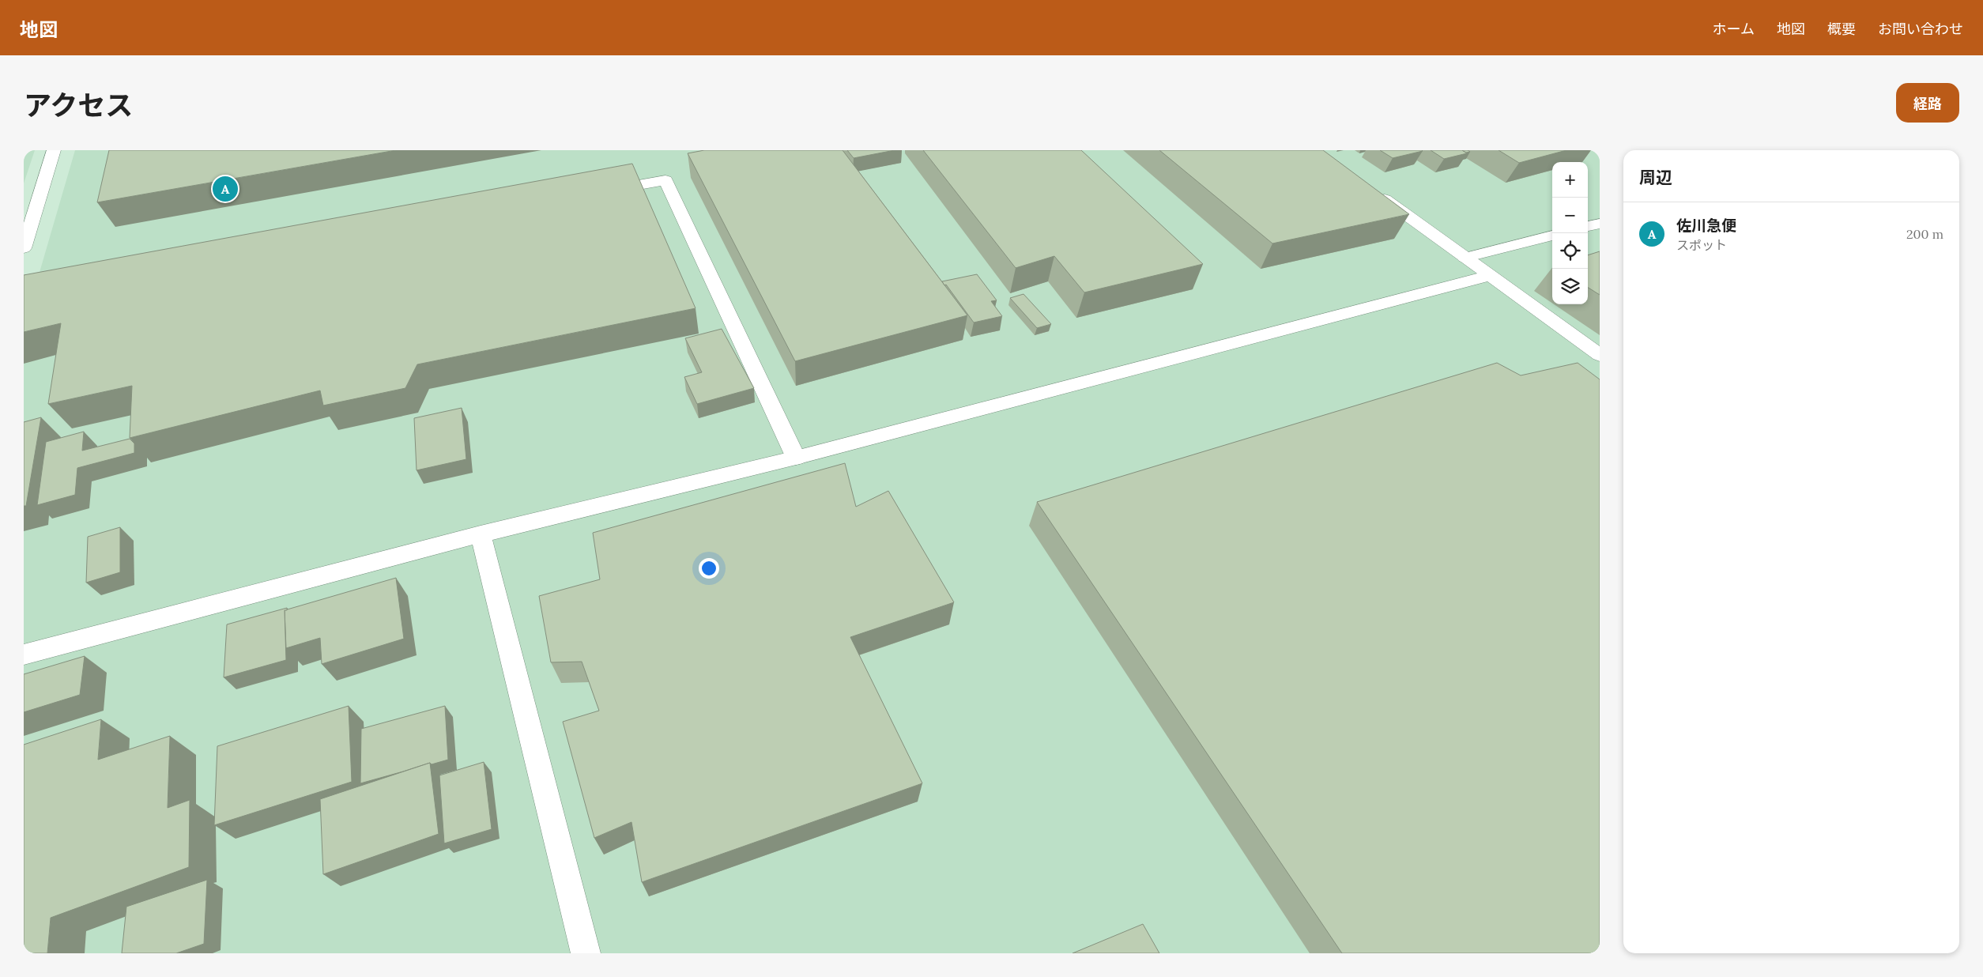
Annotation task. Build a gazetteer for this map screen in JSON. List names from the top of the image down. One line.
{"page":{"header":"地図","nav":["ホーム","地図","概要","お問い合わせ"],"title":"アクセス","buttons":"経路","heading":"周辺","map_buttons":["+","−"],"pins":"A","list":[{"mark":"A","name":"佐川急便","note":"スポット","value":"200 m"}]}}
